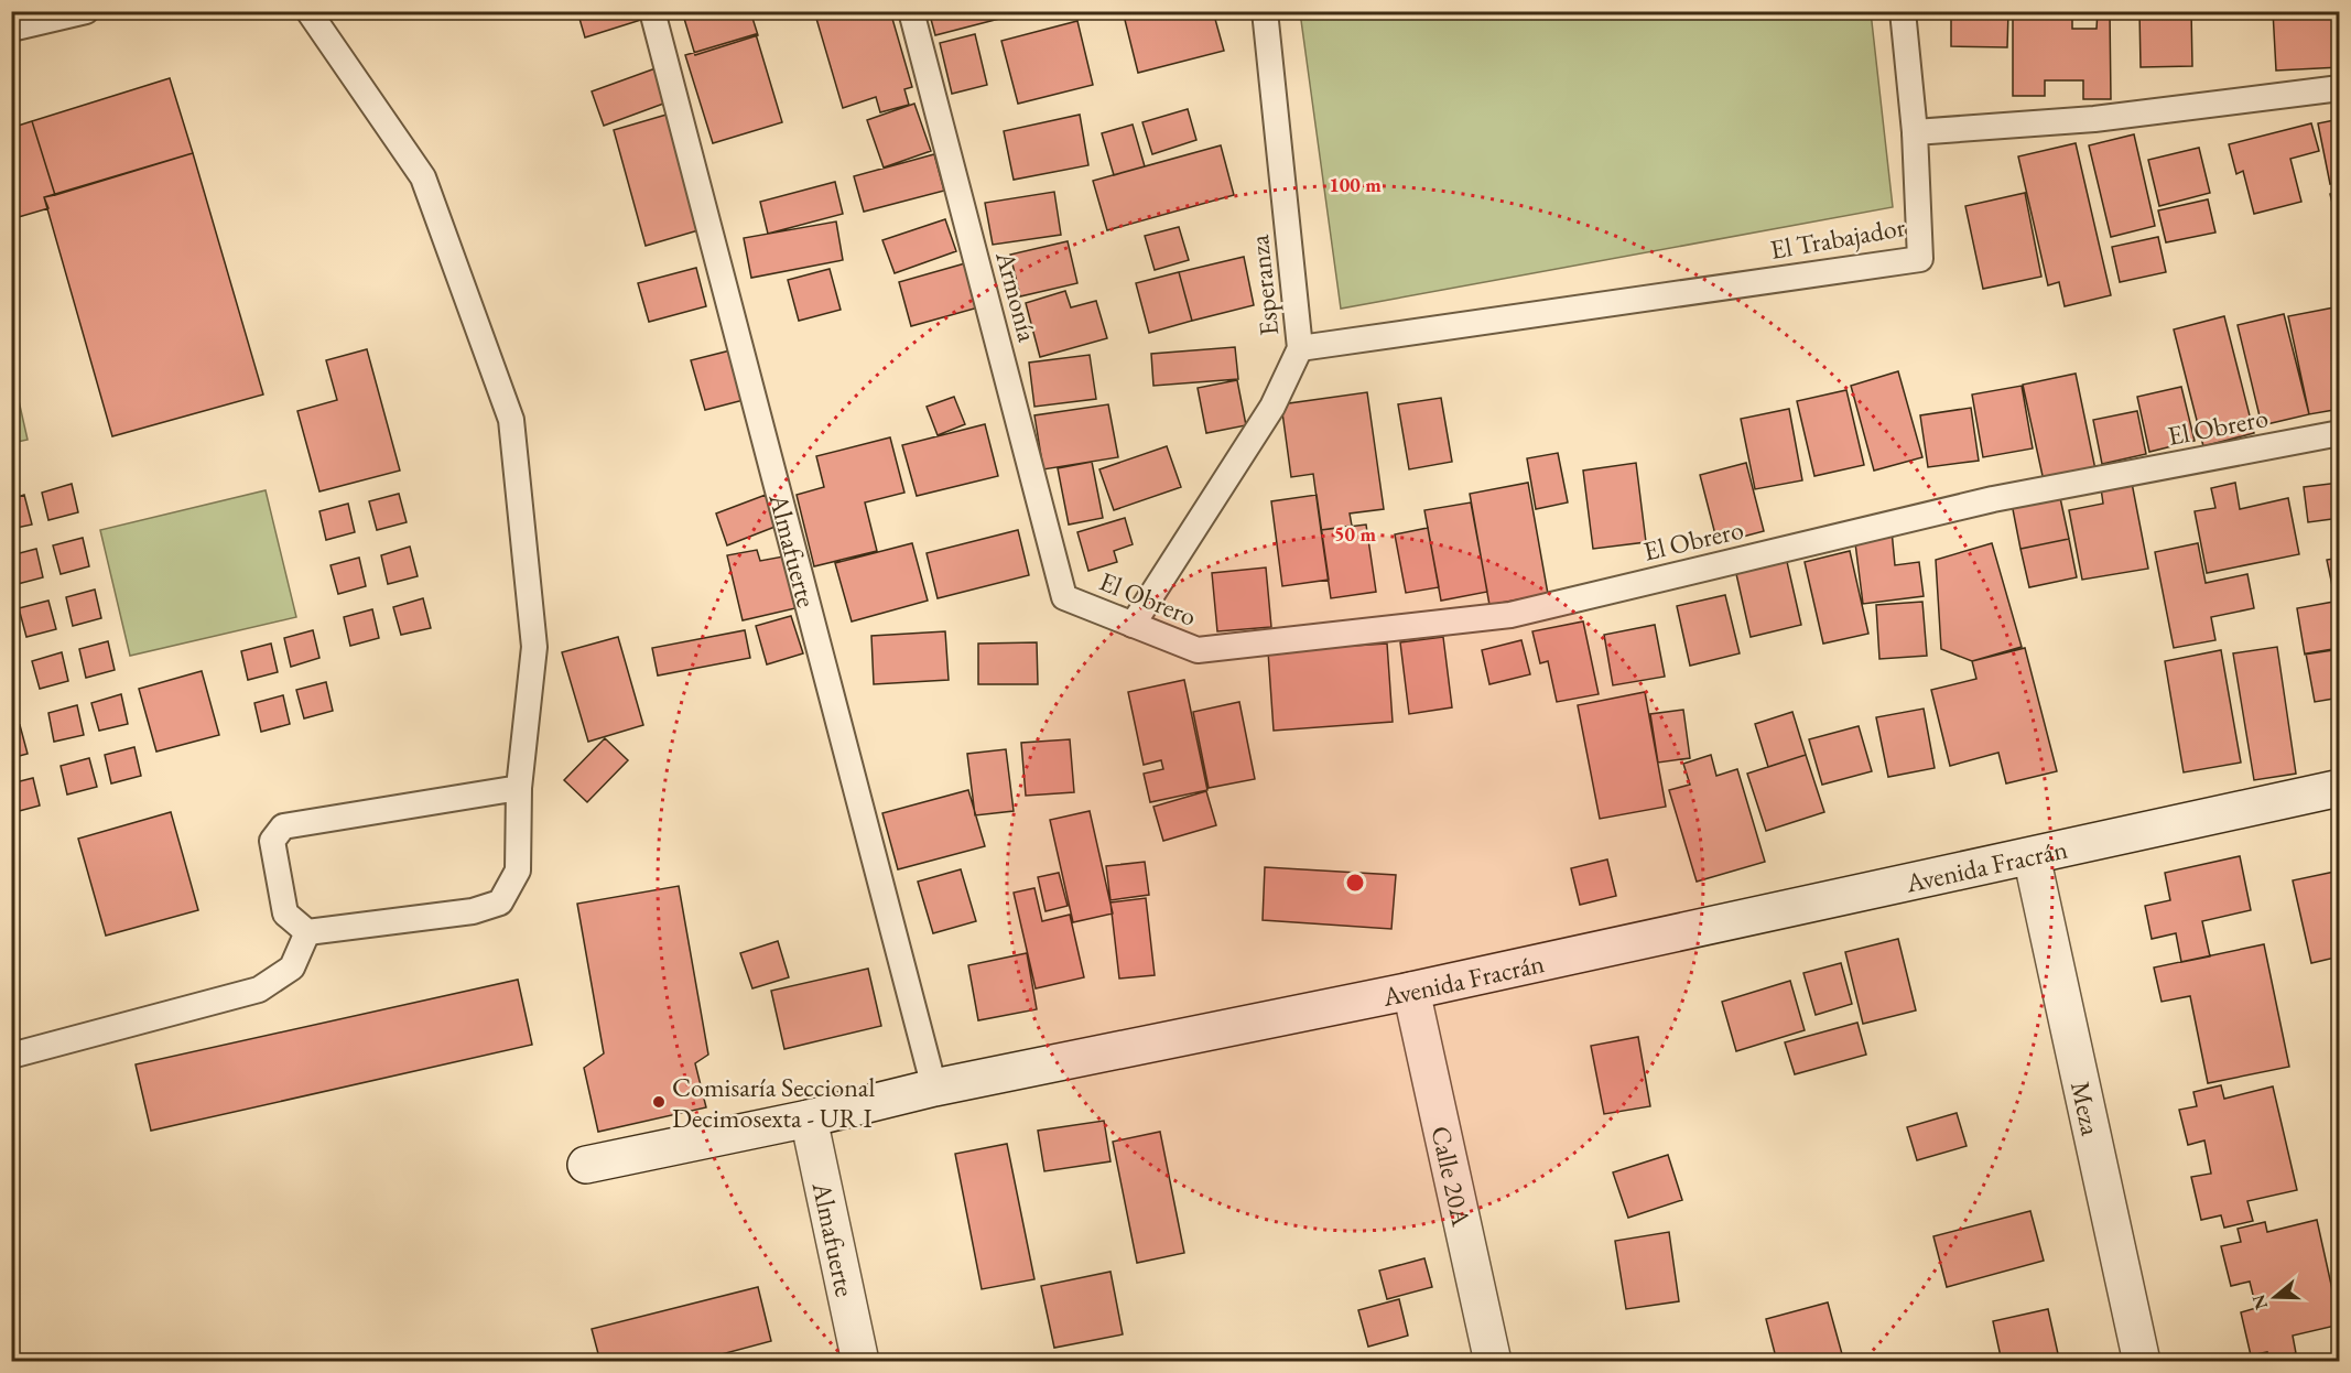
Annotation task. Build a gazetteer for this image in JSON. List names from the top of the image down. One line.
{"streets":{"main road":["Almafuerte","Avenida Fracrán","Meza","Calle 20A"],"lane":["El Trabajador","Esperanza","Armonía","El Obrero"]},"crossings":[["El Trabajador","Esperanza"],["Esperanza","El Obrero"],["Armonía","El Obrero"],["Almafuerte","Avenida Fracrán"],["Avenida Fracrán","Meza"],["Avenida Fracrán","Calle 20A"]],"places":["Comisaría Seccional Decimosexta - UR I"],"north":"left","rings":["100 m","50 m"]}
